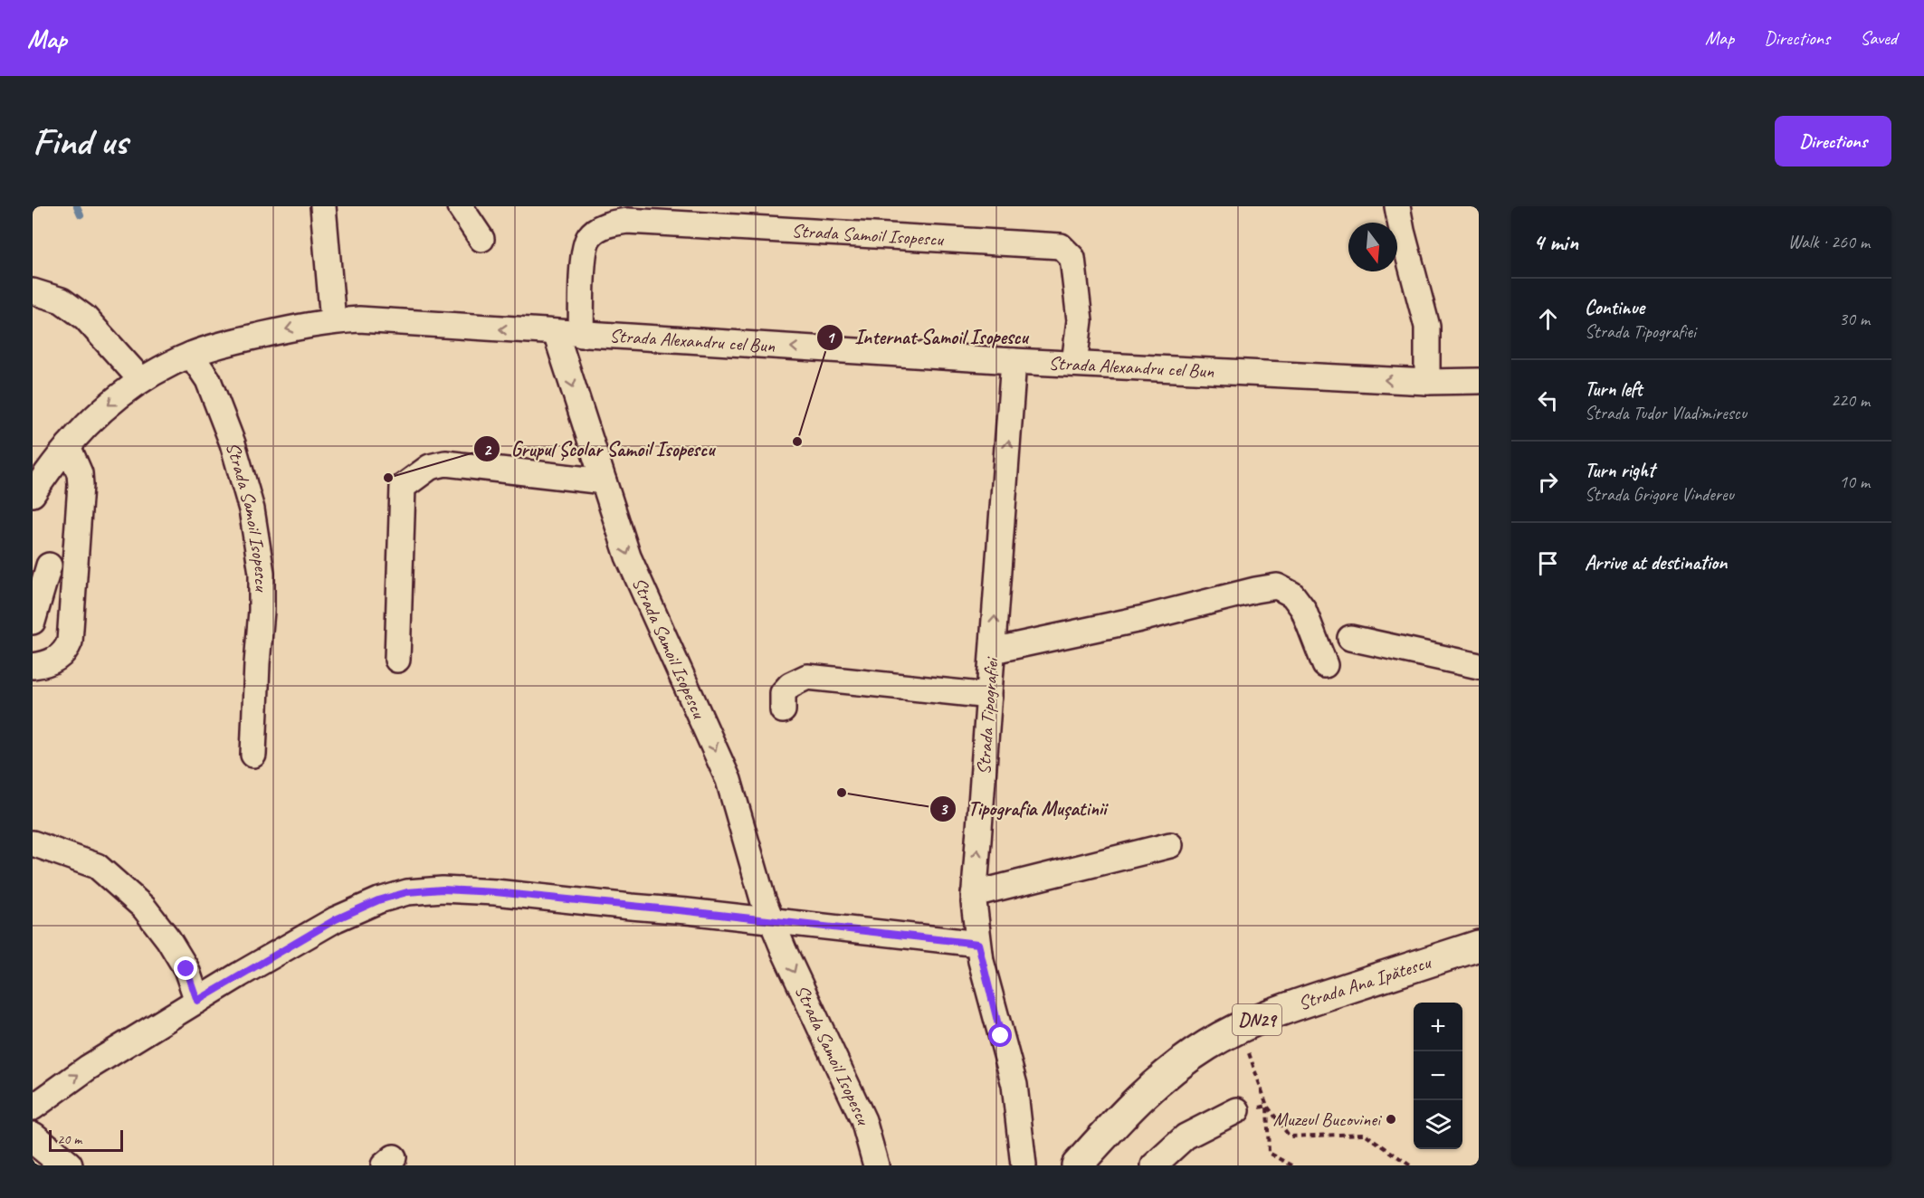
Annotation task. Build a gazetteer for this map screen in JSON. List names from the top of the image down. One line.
{"streets":{"main road":["Strada Ana Ipătescu","DN29"],"street":["Strada Samoil Isopescu","Strada Alexandru cel Bun","Strada Tipografiei"]},"crossings":[["Strada Samoil Isopescu","Strada Alexandru cel Bun"],["Strada Alexandru cel Bun","Strada Tipografiei"]],"one_way":["Strada Samoil Isopescu","Strada Alexandru cel Bun","Strada Tipografiei"],"places":["Internat Samoil Isopescu","Grupul Școlar Samoil Isopescu","Tipografia Mușatinii","Muzeul Bucovinei"],"scale_bar":"20 m","north":"bottom","page":{"header":"Map","nav":["Map","Directions","Saved"],"buttons":"Directions","title":"Find us","heading":["4 min","Walk · 260 m"],"list":[["Continue","Strada Tipografiei","30 m"],["Turn left","Strada Tudor Vladimirescu","220 m"],["Turn right","Strada Grigore Vindereu","10 m"],"Arrive at destination"],"map_buttons":["+","−"],"scale":"20 m"}}
